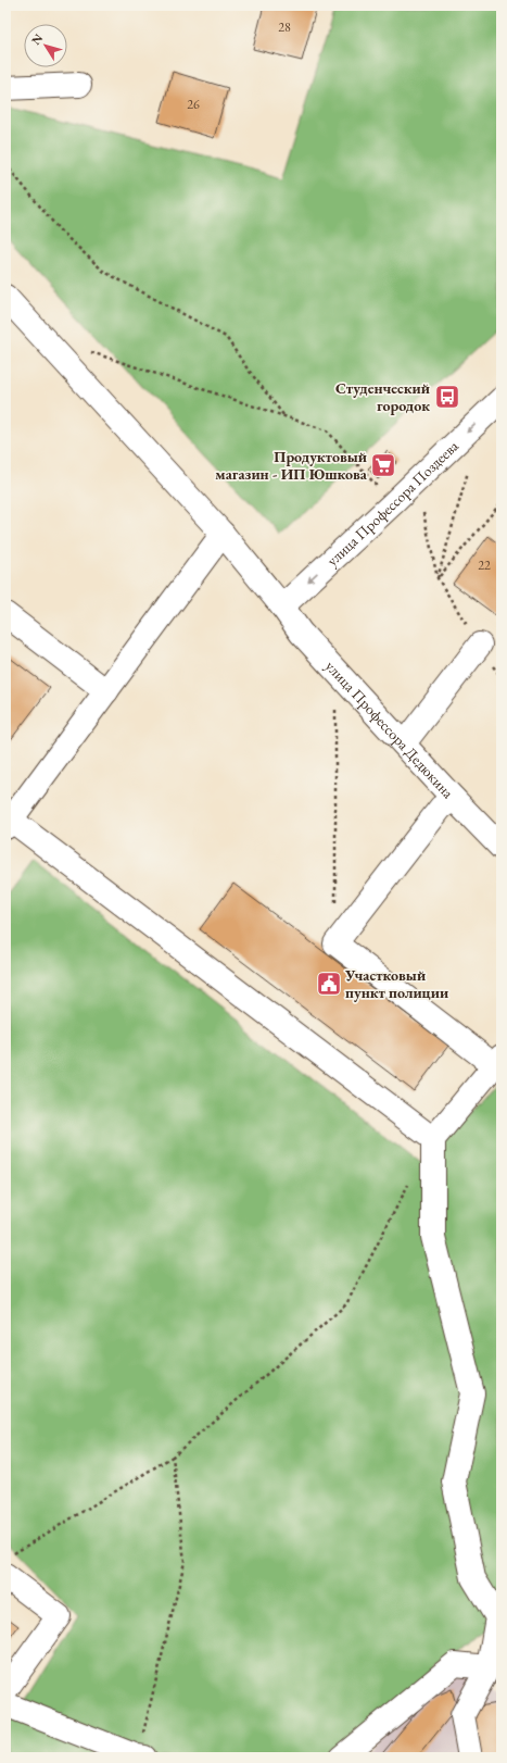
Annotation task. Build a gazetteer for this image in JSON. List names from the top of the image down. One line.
{"streets":{"street":["улица Профессора Поздеева","улица Профессора Дедюкина"]},"crossings":[["улица Профессора Поздеева","улица Профессора Дедюкина"]],"places":{"bus stop":["Студенческий городок"],"supermarket":["Продуктовый магазин - ИП Юшкова"],"public building":["Участковый пункт полиции"]},"house_numbers":["28","26","22"],"north":"top left"}
